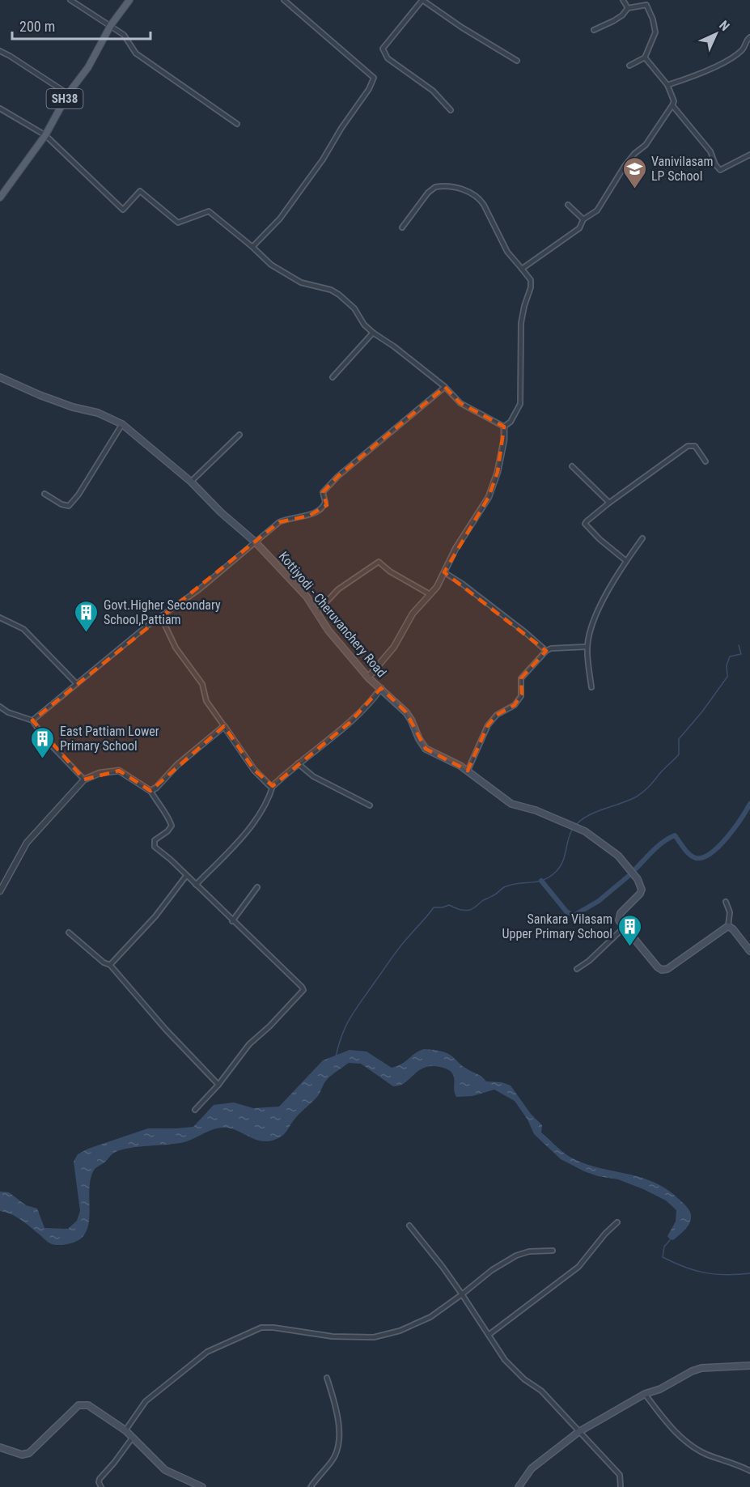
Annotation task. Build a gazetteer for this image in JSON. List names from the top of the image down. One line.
{"streets":{"main road":["SH38","Kottiyodi - Cheruvanchery Road"]},"places":{"school or university":["Vanivilasam LP School"],"building":["Govt.Higher Secondary School,Pattiam","East Pattiam Lower Primary School","Sankara Vilasam Upper Primary School"]},"scale_bar":"200 m","north":"top right"}
